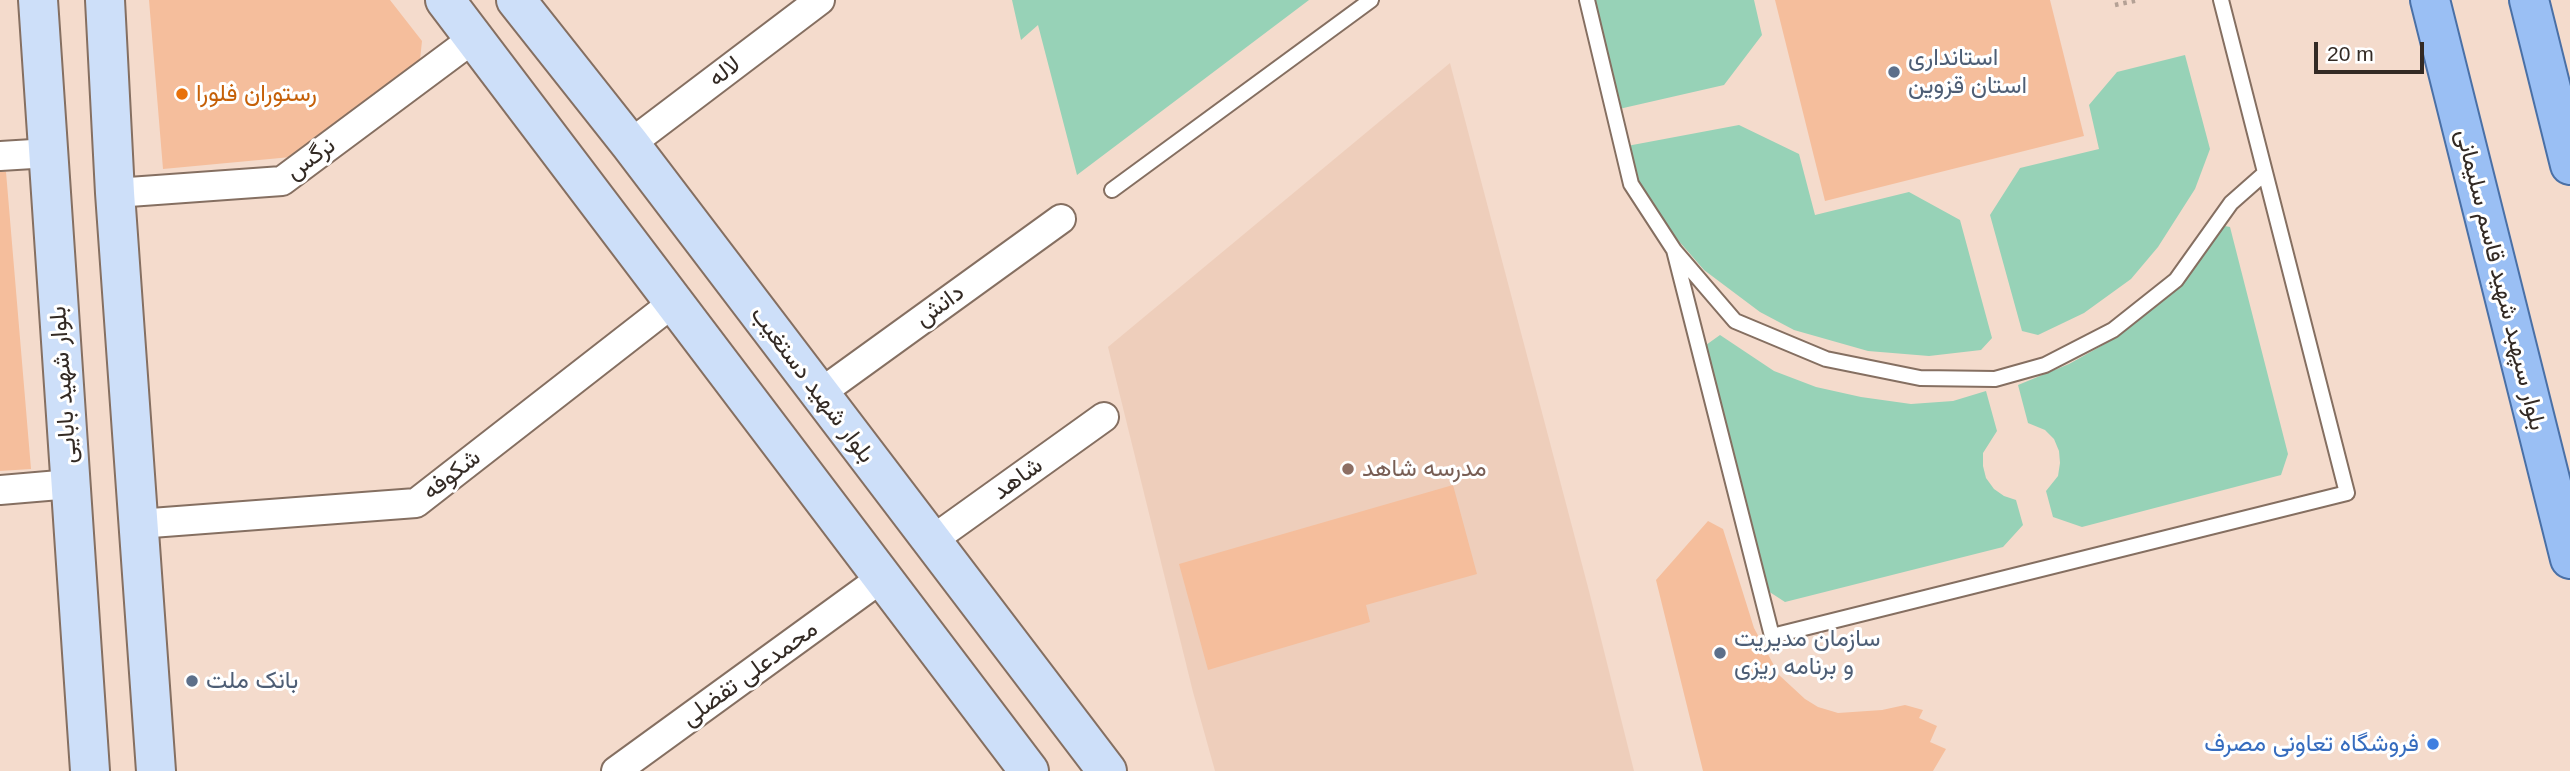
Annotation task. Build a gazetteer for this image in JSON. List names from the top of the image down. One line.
{"streets":{"main road":["بلوار سپهبد شهید قاسم سلیمانی"],"street":["لاله","نرگس","دانش","بلوار شهید بابایی","بلوار شهید دستغیب","شکوفه","شاهد","محمدعلی تفضلی"]},"crossings":[["لاله","بلوار شهید دستغیب"],["دانش","بلوار شهید دستغیب"],["بلوار شهید دستغیب","شاهد"]],"places":["استانداری استان قزوین","رستوران فلورا","مدرسه شاهد","سازمان مدیریت و برنامه ریزی","بانک ملت","فروشگاه تعاونی مصرف"],"scale_bar":"20 m"}
